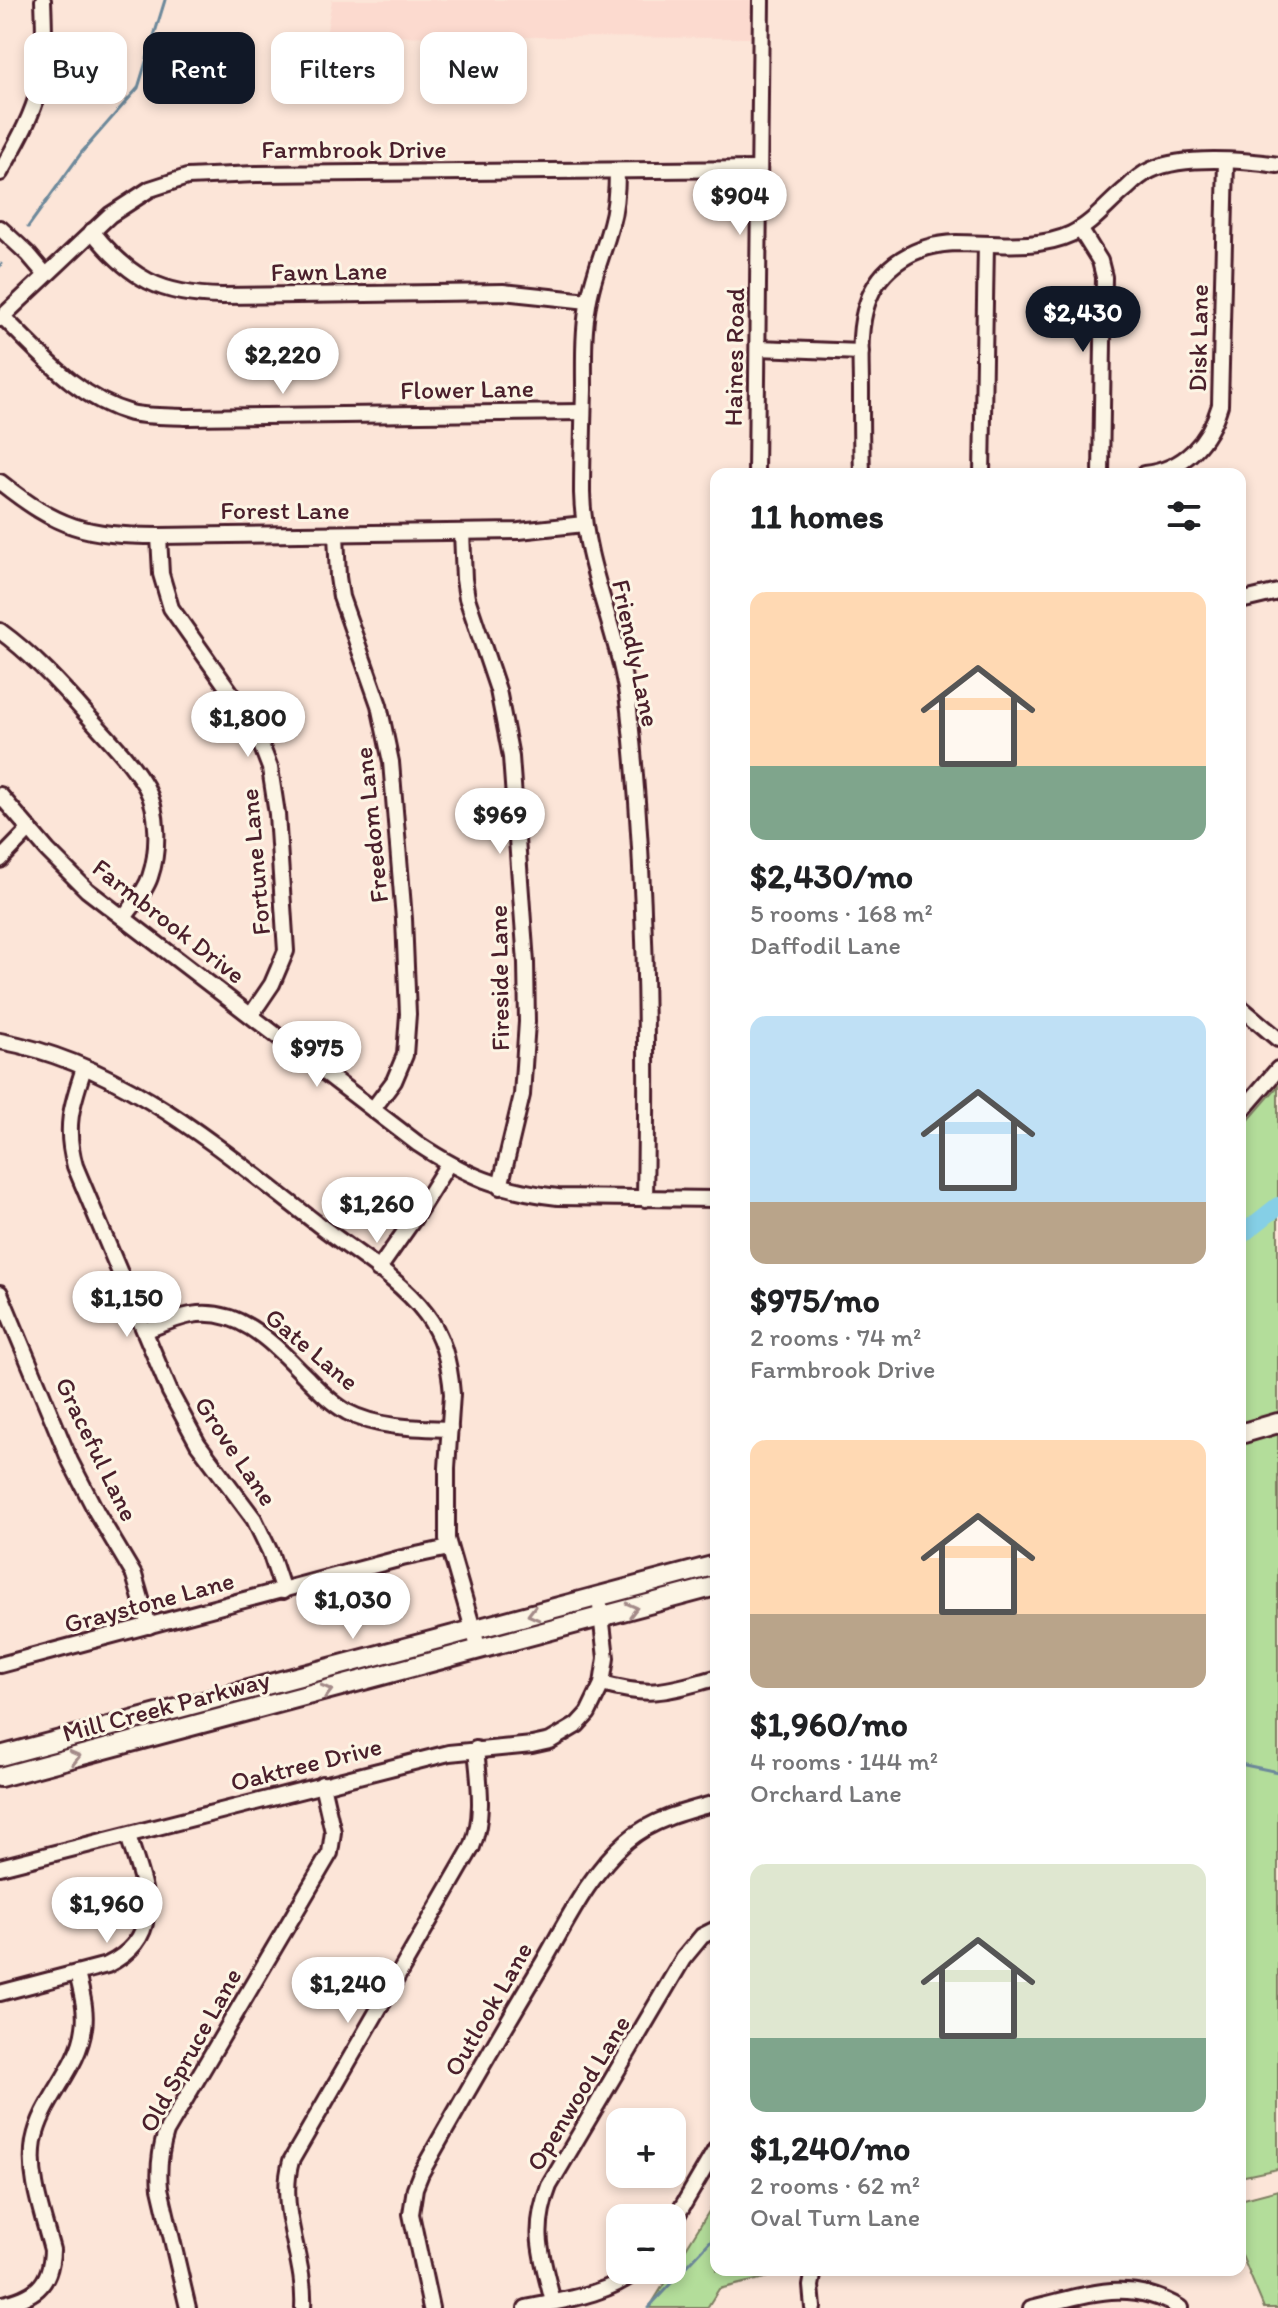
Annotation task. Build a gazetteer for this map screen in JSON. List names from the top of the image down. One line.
{"streets":{"main road":["Mill Creek Parkway"],"street":["Farmbrook Drive","Fawn Lane","Disk Lane","Haines Road","Flower Lane","Forest Lane","Friendly Lane","Freedom Lane","Fortune Lane","Fireside Lane","Gate Lane","Graceful Lane","Grove Lane","Graystone Lane","Oaktree Drive","Outlook Lane","Old Spruce Lane","Openwood Lane"]},"crossings":[["Farmbrook Drive","Fawn Lane"],["Farmbrook Drive","Haines Road"],["Farmbrook Drive","Flower Lane"],["Farmbrook Drive","Friendly Lane"],["Farmbrook Drive","Freedom Lane"],["Farmbrook Drive","Fortune Lane"],["Farmbrook Drive","Fireside Lane"],["Fawn Lane","Friendly Lane"],["Flower Lane","Friendly Lane"],["Forest Lane","Friendly Lane"],["Forest Lane","Freedom Lane"],["Forest Lane","Fortune Lane"],["Forest Lane","Fireside Lane"],["Gate Lane","Grove Lane"],["Graceful Lane","Graystone Lane"],["Grove Lane","Graystone Lane"],["Mill Creek Parkway","Oaktree Drive"],["Oaktree Drive","Old Spruce Lane"]],"page":{"chip":["Buy","Rent","Filters","New"],"price":["$904","$2,430","$2,220","$1,800","$969","$975","$1,260","$1,150","$1,030","$1,960","$1,240"],"heading":"11 homes","list":[{"name":"$2,430/mo","note":"5 rooms · 168 m² · Daffodil Lane"},{"name":"$975/mo","note":"2 rooms · 74 m² · Farmbrook Drive"},{"name":"$1,960/mo","note":"4 rooms · 144 m² · Orchard Lane"},{"name":"$1,240/mo","note":"2 rooms · 62 m² · Oval Turn Lane"}],"map_buttons":["+","−"]}}
